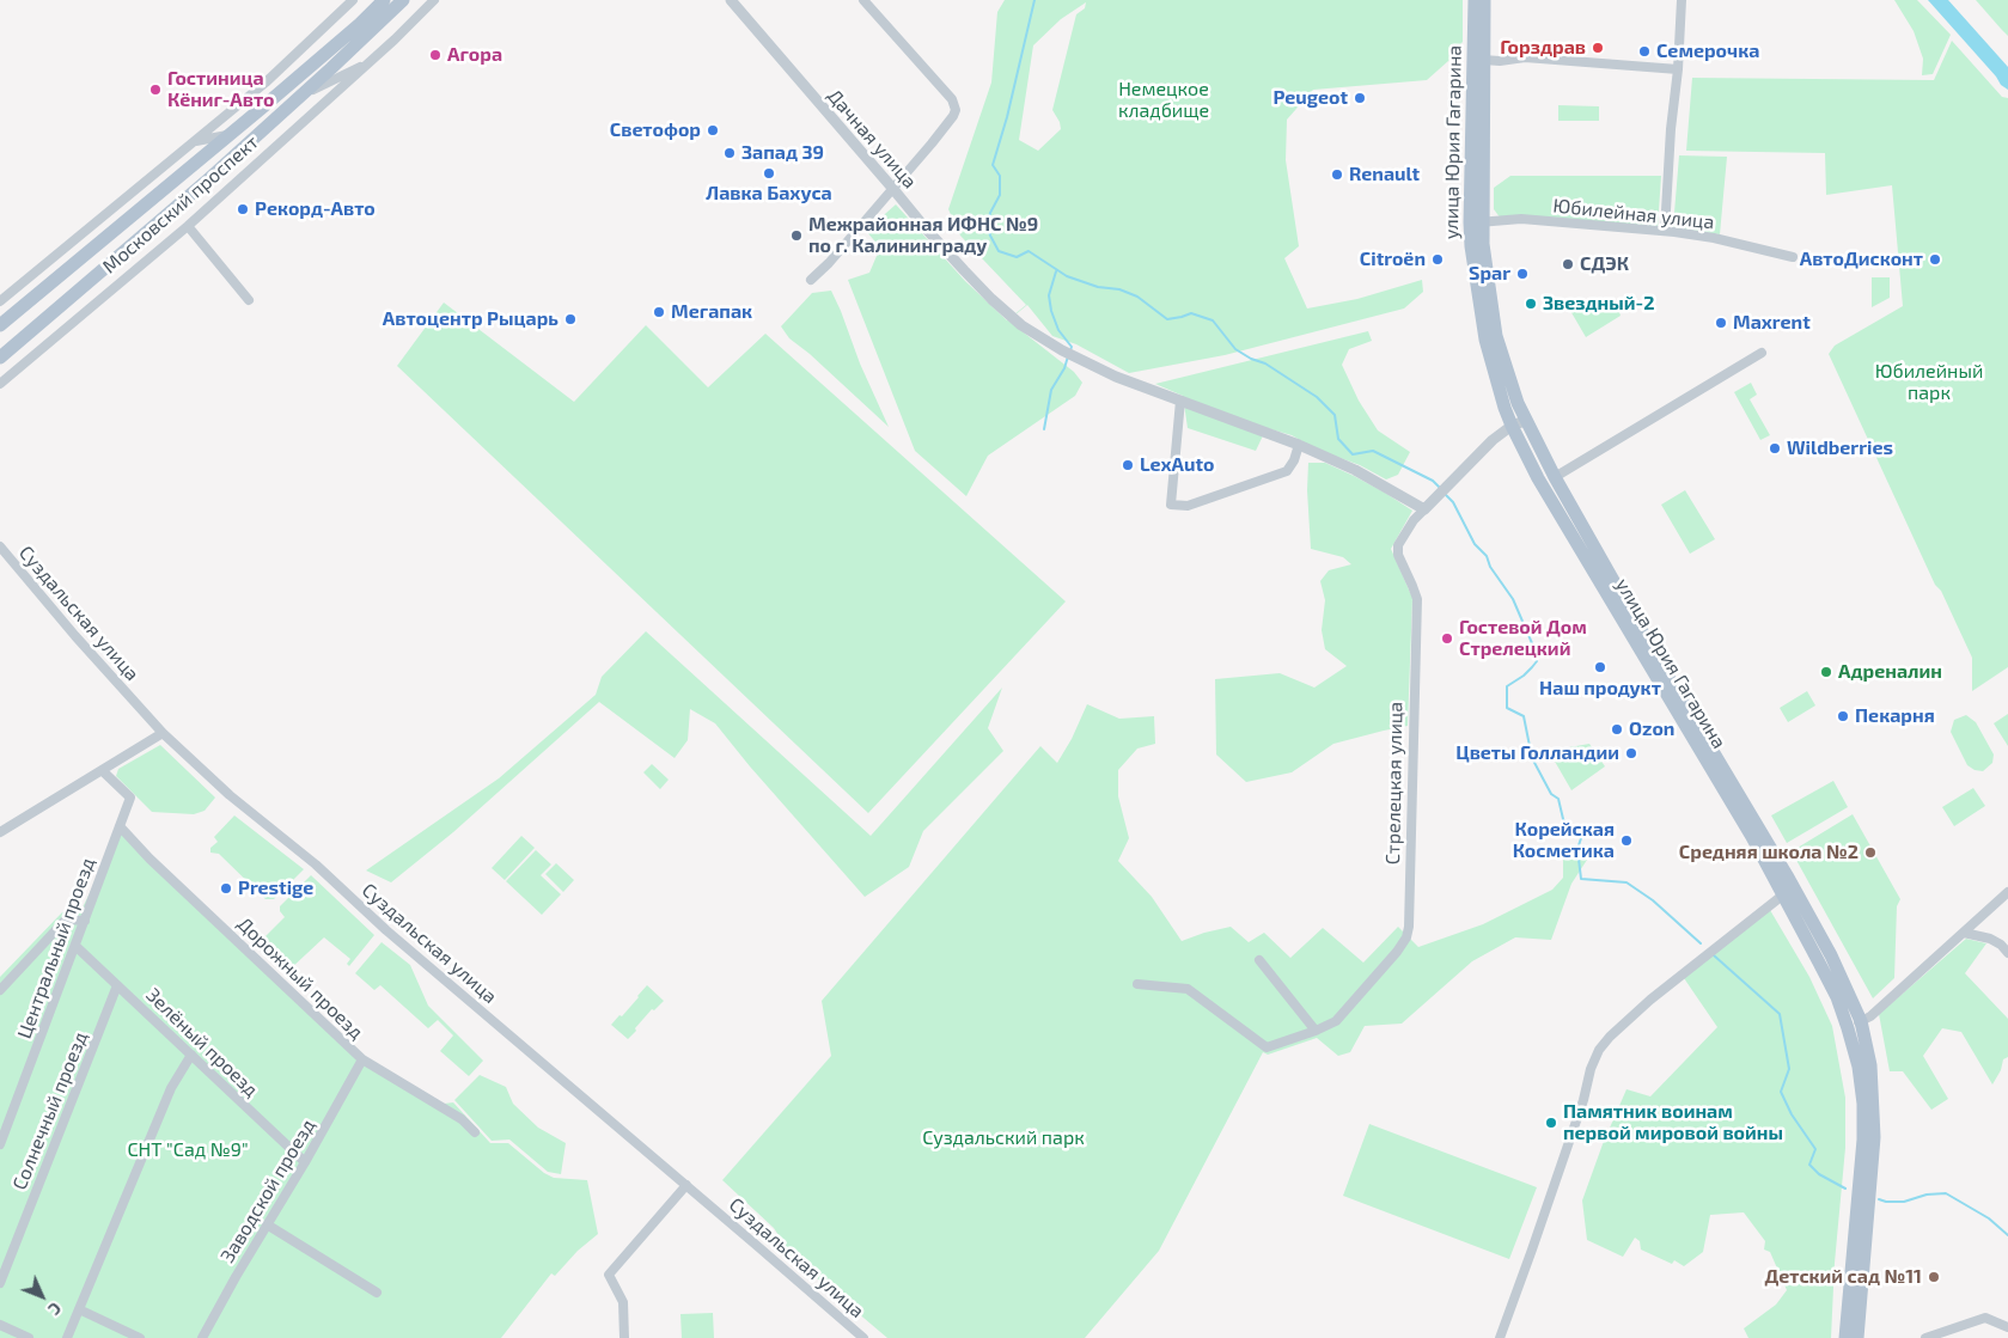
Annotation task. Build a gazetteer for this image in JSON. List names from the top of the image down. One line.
{"streets":{"main road":["улица Юрия Гагарина","Московский проспект"],"street":["Дачная улица","Юбилейная улица","Суздальская улица","Стрелецкая улица","Центральный проезд","Дорожный проезд","Зелёный проезд","Солнечный проезд","Заводской проезд"]},"crossings":[["улица Юрия Гагарина","Юбилейная улица"],["улица Юрия Гагарина","Стрелецкая улица"],["Центральный проезд","Дорожный проезд"],["Центральный проезд","Зелёный проезд"],["Дорожный проезд","Заводской проезд"],["Зелёный проезд","Солнечный проезд"],["Зелёный проезд","Заводской проезд"]],"parks":["Немецкое кладбище","Юбилейный парк","Суздальский парк","СНТ \"Сад №9\""],"places":["Горздрав","Семерочка","Агора","Гостиница Кёниг-Авто","Peugeot","Светофор","Запад 39","Лавка Бахуса","Renault","Рекорд-Авто","Межрайонная ИФНС №9 по г. Калининграду","Citroën","АвтоДисконт","СДЭК","Spar","Звездный-2","Мегапак","Автоцентр Рыцарь","Maxrent","Wildberries","LexAuto","Гостевой Дом Стрелецкий","Наш продукт","Адреналин","Пекарня","Ozon","Цветы Голландии","Корейская Косметика","Средняя школа №2","Prestige","Памятник воинам первой мировой войны","Детский сад №11"],"north":"bottom right"}
